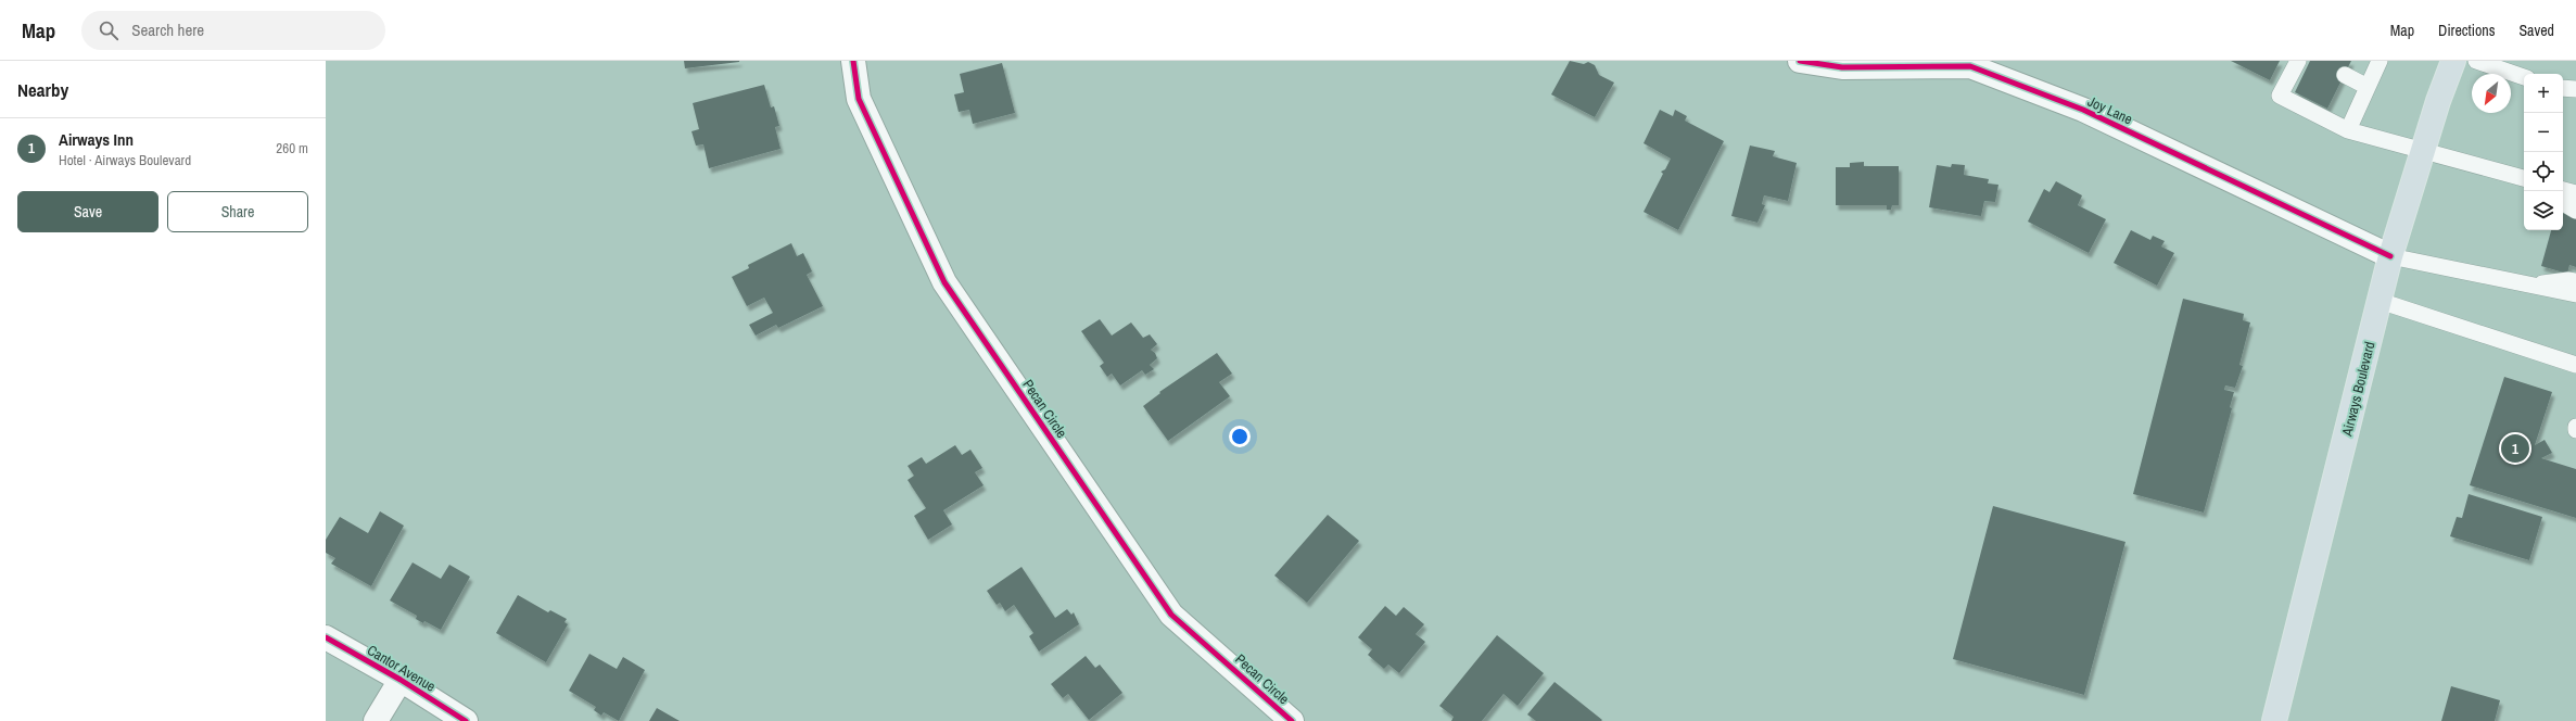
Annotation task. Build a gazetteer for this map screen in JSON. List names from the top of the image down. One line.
{"streets":{"main road":["Airways Boulevard"],"street":["Joy Lane","Pecan Circle","Cantor Avenue"]},"crossings":[["Joy Lane","Airways Boulevard"]],"north":"bottom left","page":{"header":"Map","search":"Search here","nav":["Map","Directions","Saved"],"heading":"Nearby","map_buttons":["+","−"],"list":[{"mark":"1","name":"Airways Inn","note":"Hotel · Airways Boulevard","value":"260 m"}],"buttons":["Save","Share"],"pins":"1"}}
